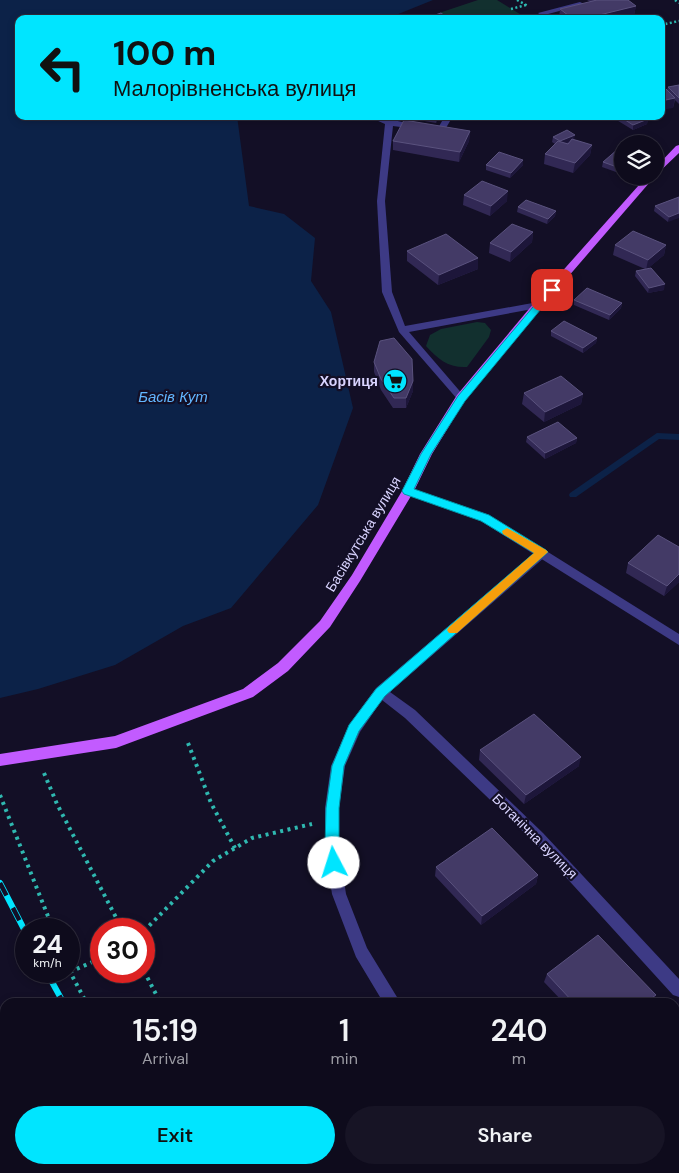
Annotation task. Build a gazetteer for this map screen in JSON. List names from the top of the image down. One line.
{"streets":{"main road":["Басівкутська вулиця"],"street":["Ботанічна вулиця"]},"water":["Басів Кут"],"places":{"supermarket":["Хортиця"]},"page":{"turn":["100 m","Малорівненська вулиця"],"speed":"24 km/h","limit":"30","eta":["15:19","Arrival","1","min","240","m"],"buttons":["Exit","Share"]}}
